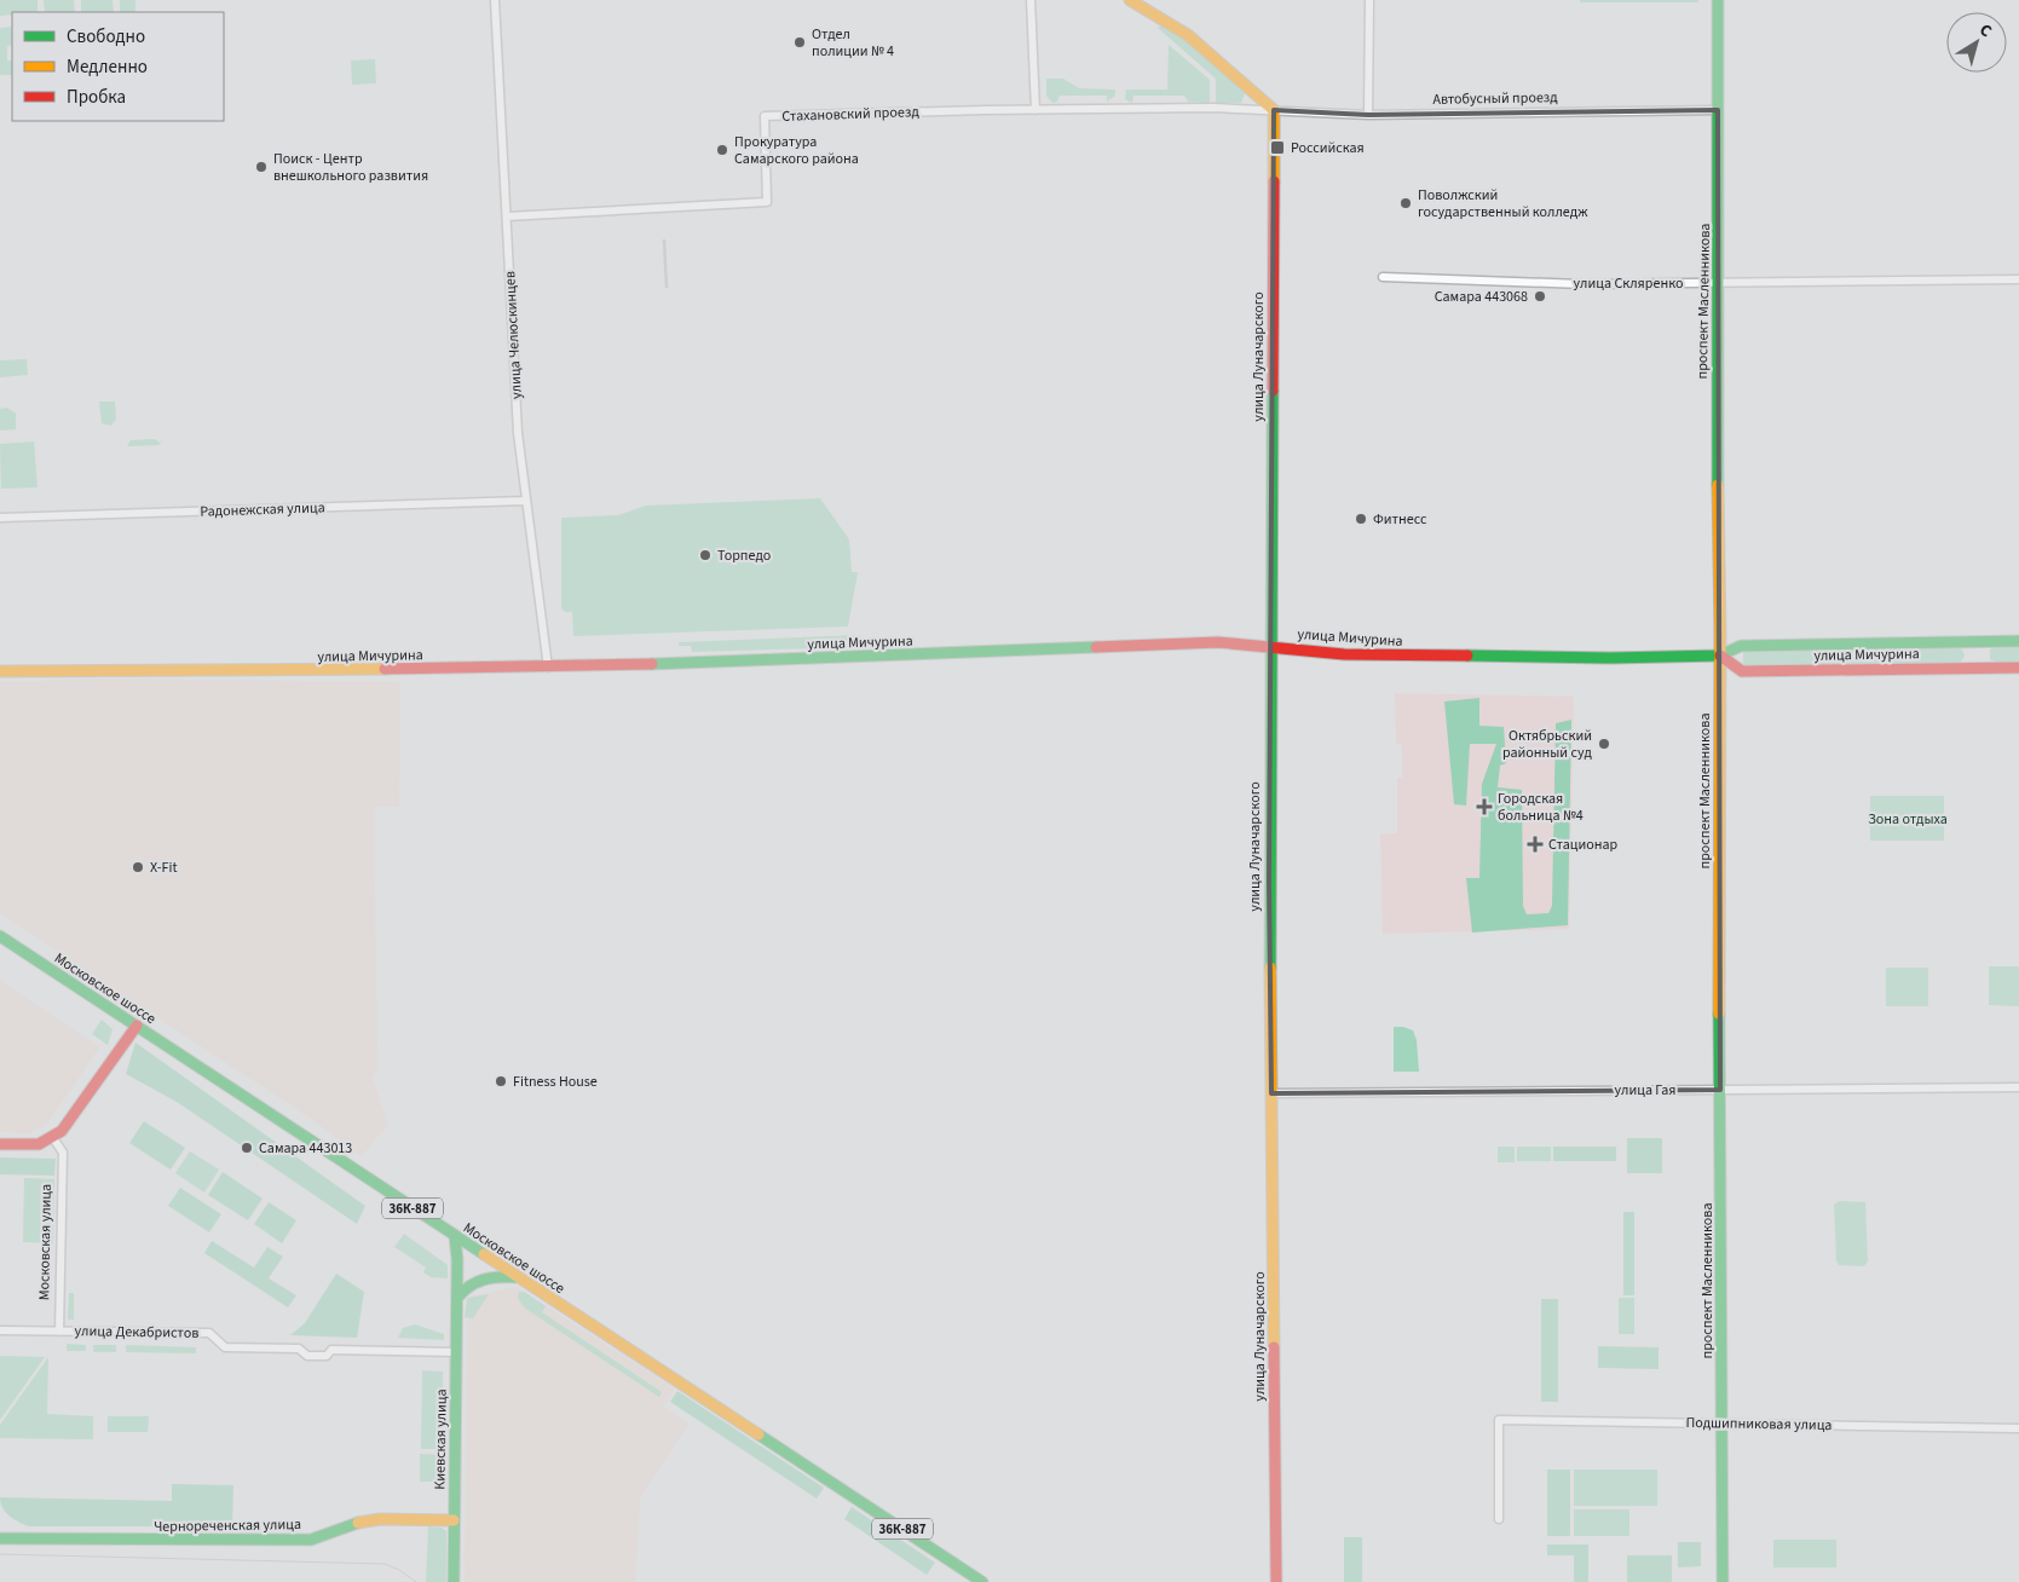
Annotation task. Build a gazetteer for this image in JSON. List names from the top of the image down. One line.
{"streets":{"main road":["проспект Масленникова","улица Луначарского","улица Мичурина","Московское шоссе","36К-887","Киевская улица","Чернореченская улица"],"street":["Автобусный проезд","Стахановский проезд","улица Скляренко","улица Челюскинцев","Радонежская улица","улица Гая","Московская улица","улица Декабристов","Подшипниковая улица"]},"crossings":[["Автобусный проезд","Стахановский проезд"],["Автобусный проезд","проспект Масленникова"],["Автобусный проезд","улица Луначарского"],["Стахановский проезд","улица Челюскинцев"],["улица Скляренко","проспект Масленникова"],["проспект Масленникова","улица Мичурина"],["проспект Масленникова","улица Гая"],["проспект Масленникова","Подшипниковая улица"],["улица Челюскинцев","Радонежская улица"],["улица Челюскинцев","улица Мичурина"],["улица Луначарского","улица Мичурина"],["улица Луначарского","улица Гая"],["Московское шоссе","Киевская улица"],["Московская улица","улица Декабристов"],["улица Декабристов","Киевская улица"],["Киевская улица","Чернореченская улица"]],"parks":["Зона отдыха"],"places":{"other":["Отдел полиции № 4","Прокуратура Самарского района","Поиск - Центр внешкольного развития","Поволжский государственный колледж","Самара 443068","Фитнесс","Торпедо","Октябрьский районный суд","X-Fit","Fitness House","Самара 443013"],"transit":["Российская"],"health":["Городская больница №4","Стационар"]},"legend":["Свободно","Медленно","Пробка"],"north":"top right"}
